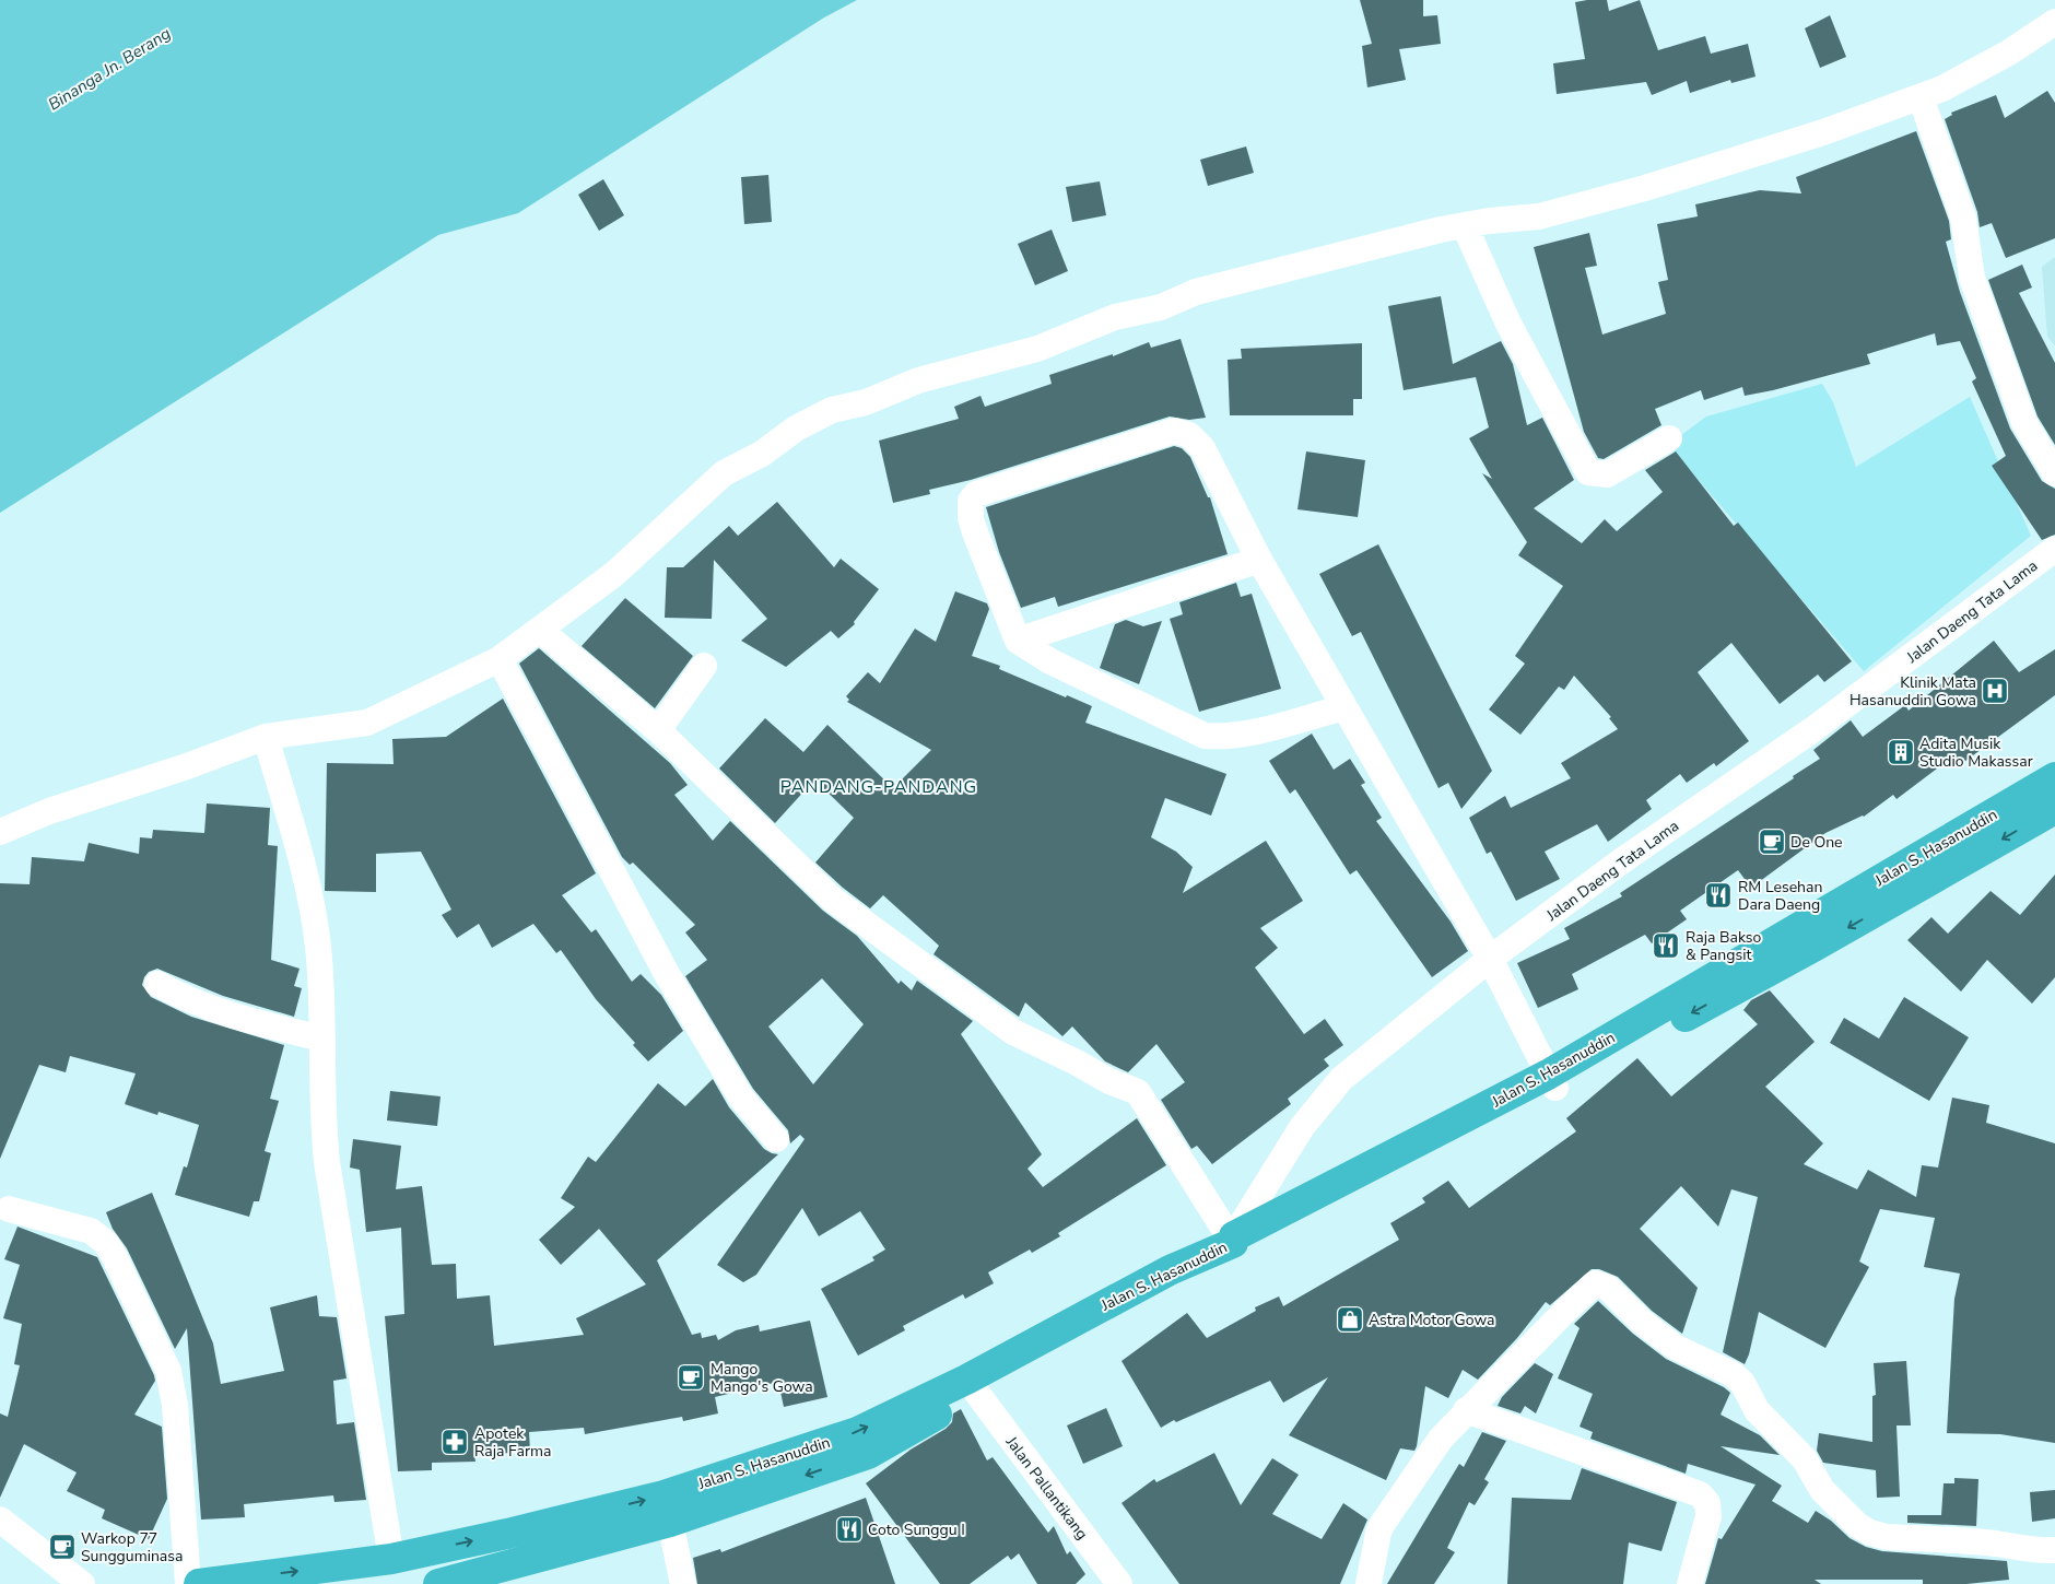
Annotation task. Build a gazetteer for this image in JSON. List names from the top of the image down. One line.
{"streets":{"highway":["Jalan S. Hasanuddin"],"street":["Jalan Daeng Tata Lama","Jalan Pallantikang"]},"crossings":[["Jalan Daeng Tata Lama","Jalan S. Hasanuddin"],["Jalan S. Hasanuddin","Jalan Pallantikang"]],"districts":["PANDANG-PANDANG"],"water":["Binanga Jn. Berang"],"places":{"hospital":["Klinik Mata Hasanuddin Gowa"],"building":["Adita Musik Studio Makassar"],"cafe":["De One","Mango Mango's Gowa","Warkop 77 Sungguminasa"],"restaurant":["RM Lesehan Dara Daeng","Raja Bakso & Pangsit","Coto Sunggu I"],"shop":["Astra Motor Gowa"],"pharmacy":["Apotek Raja Farma"]}}
